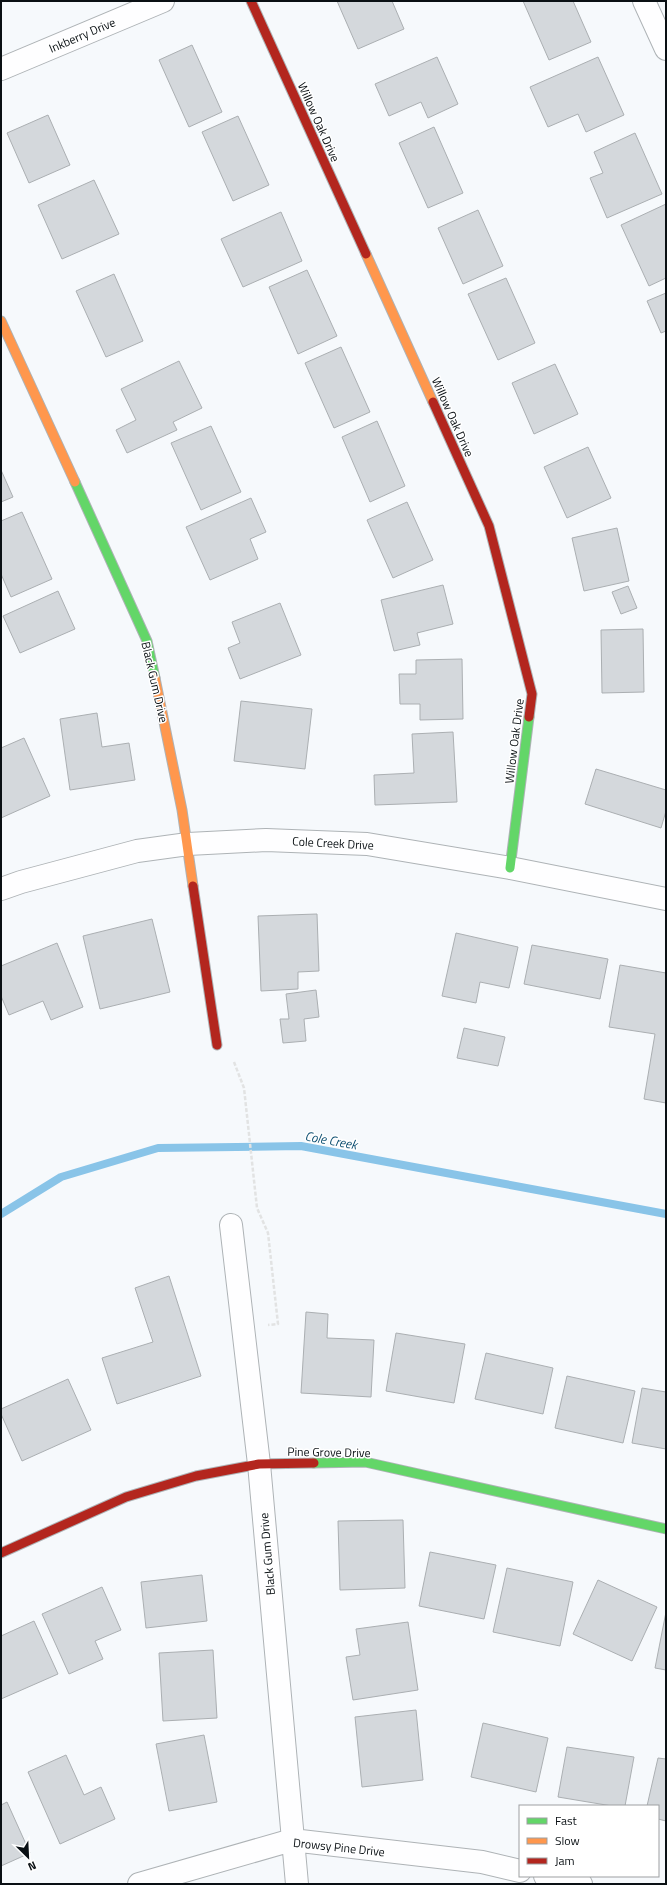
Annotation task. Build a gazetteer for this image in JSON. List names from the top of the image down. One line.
{"streets":{"street":["Inkberry Drive","Willow Oak Drive","Black Gum Drive","Cole Creek Drive","Pine Grove Drive","Drowsy Pine Drive"]},"crossings":[["Willow Oak Drive","Cole Creek Drive"],["Black Gum Drive","Cole Creek Drive"],["Black Gum Drive","Pine Grove Drive"],["Black Gum Drive","Drowsy Pine Drive"]],"water":["Cole Creek"],"legend":["Fast","Slow","Jam"],"north":"bottom right"}
